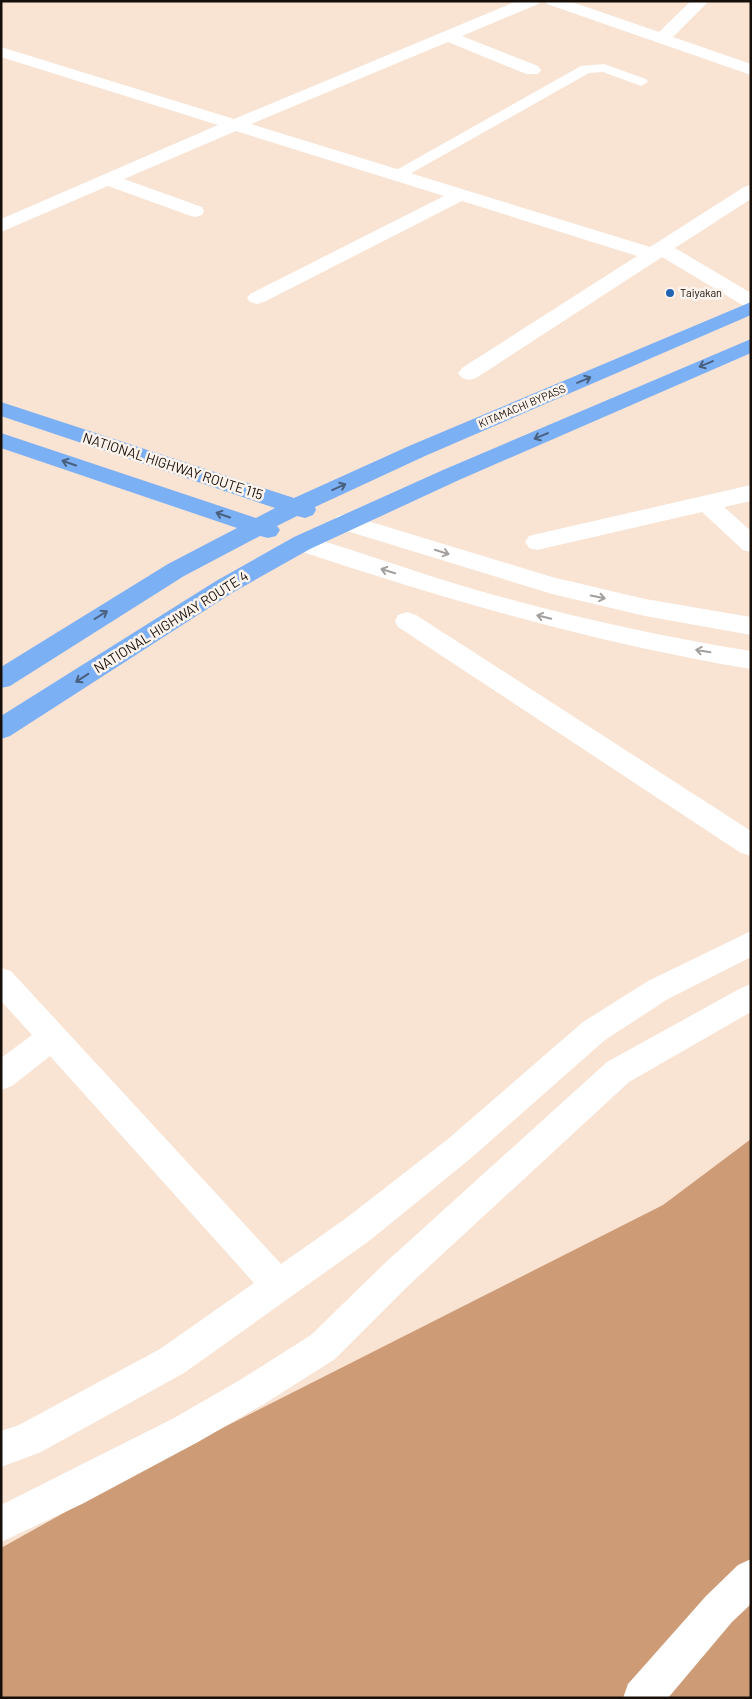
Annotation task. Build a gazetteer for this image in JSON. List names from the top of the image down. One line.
{"streets":{"highway":["KITAMACHI BYPASS","NATIONAL HIGHWAY ROUTE 115","NATIONAL HIGHWAY ROUTE 4"]},"crossings":[["KITAMACHI BYPASS","NATIONAL HIGHWAY ROUTE 115"],["NATIONAL HIGHWAY ROUTE 115","NATIONAL HIGHWAY ROUTE 4"]],"places":["Taiyakan"]}
